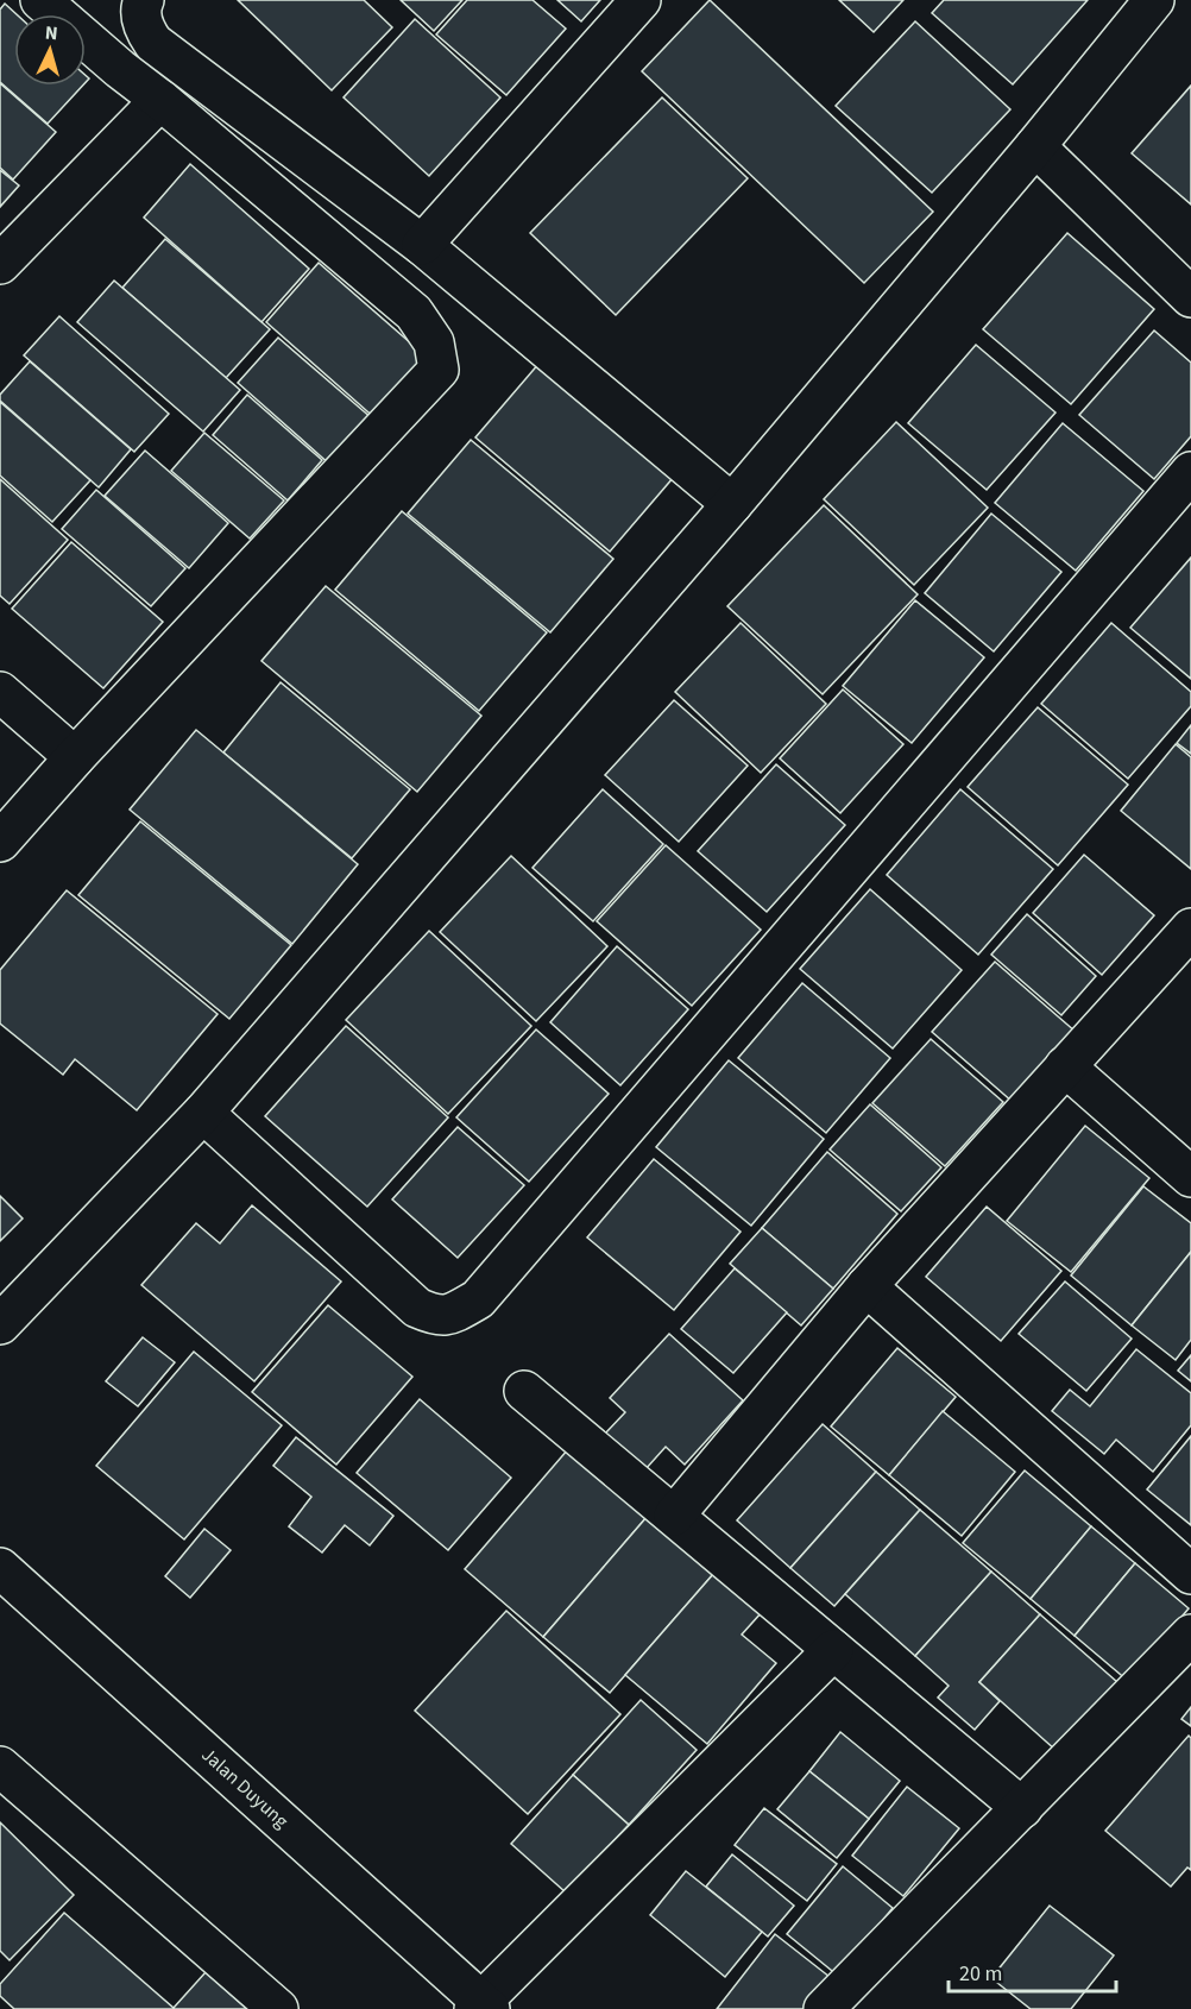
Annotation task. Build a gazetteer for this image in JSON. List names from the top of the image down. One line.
{"streets":{"main road":["Jalan Duyung"]},"scale_bar":"20 m","north":"top"}
